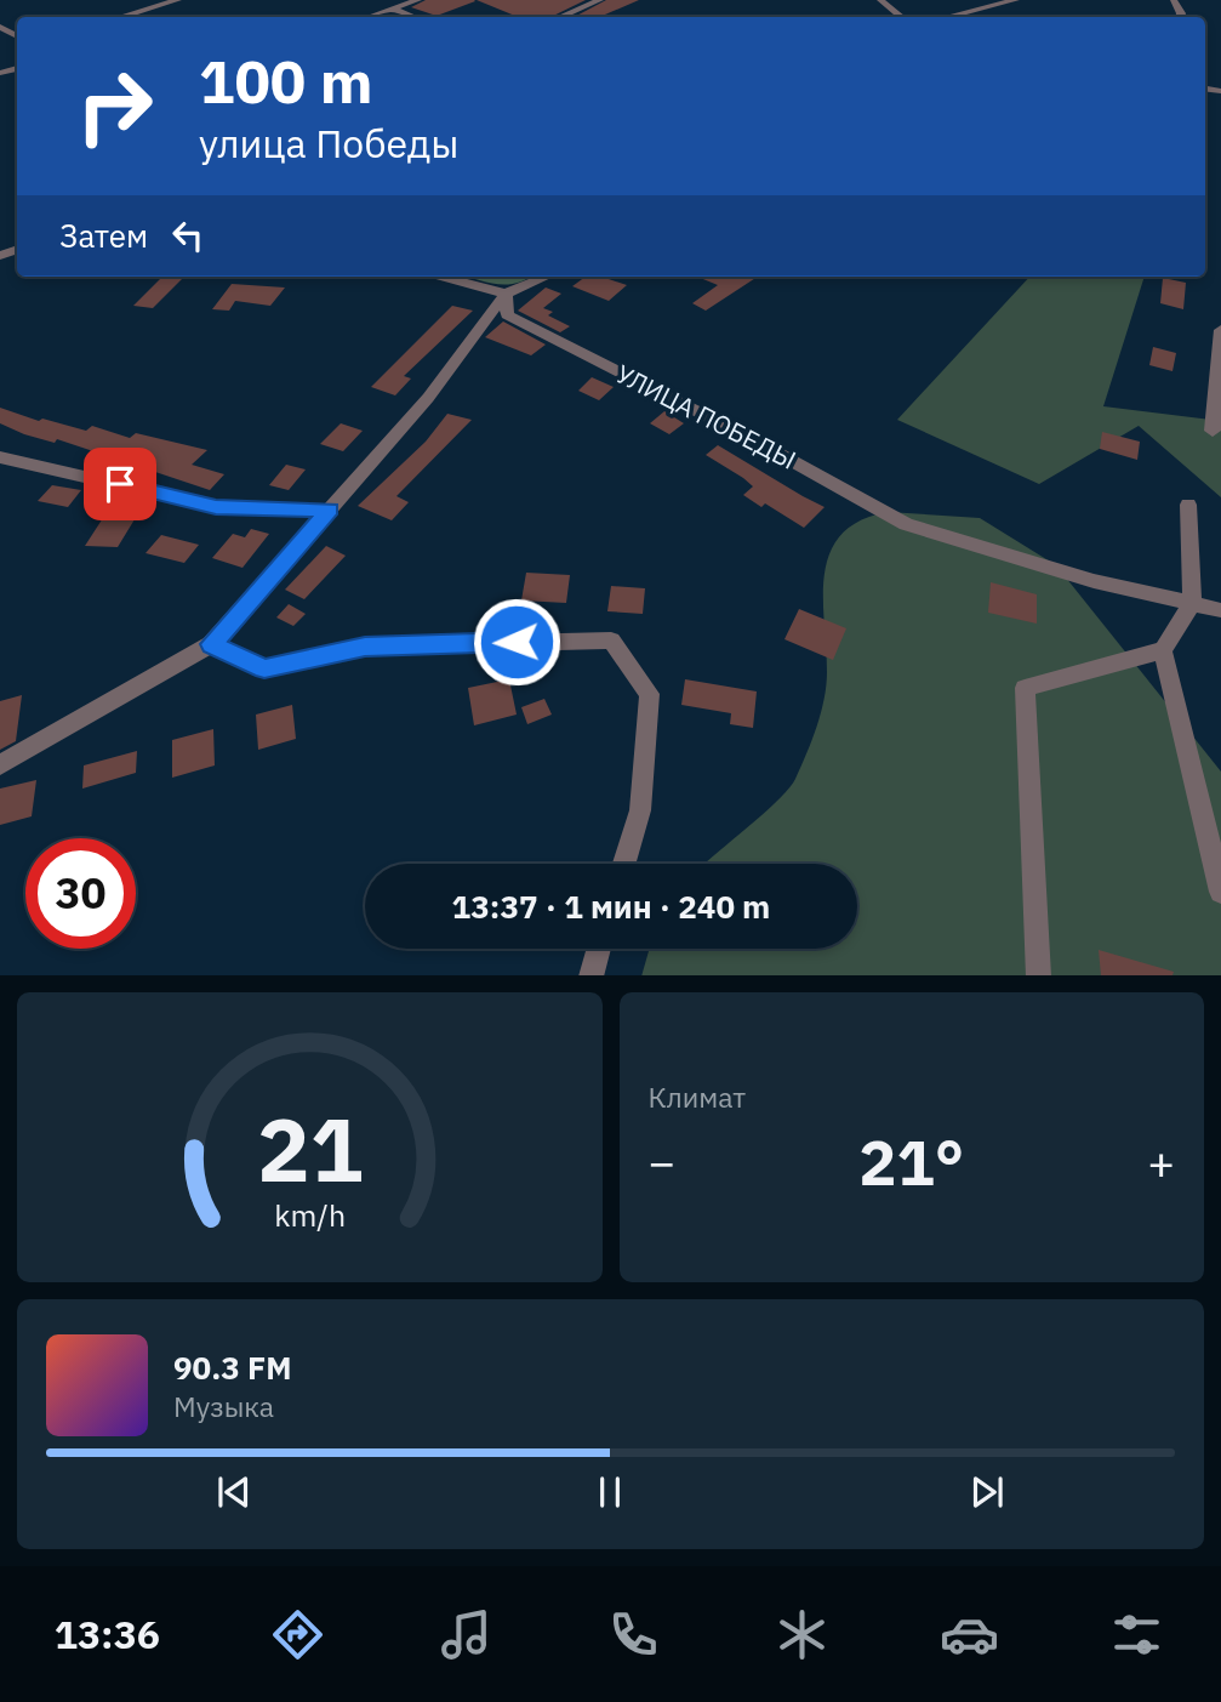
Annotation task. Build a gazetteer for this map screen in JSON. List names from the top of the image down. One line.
{"streets":{"street":["УЛИЦА ПОБЕДЫ"]},"page":{"turn":["100 m","улица Победы"],"then":"Затем","limit":"30","trip":"13:37 · 1 мин · 240 m","tile":"Климат","heat":["−","21°","+"],"song":["90.3 FM","Музыка"],"tabs":"13:36","gauge":["21","km/h"]}}
